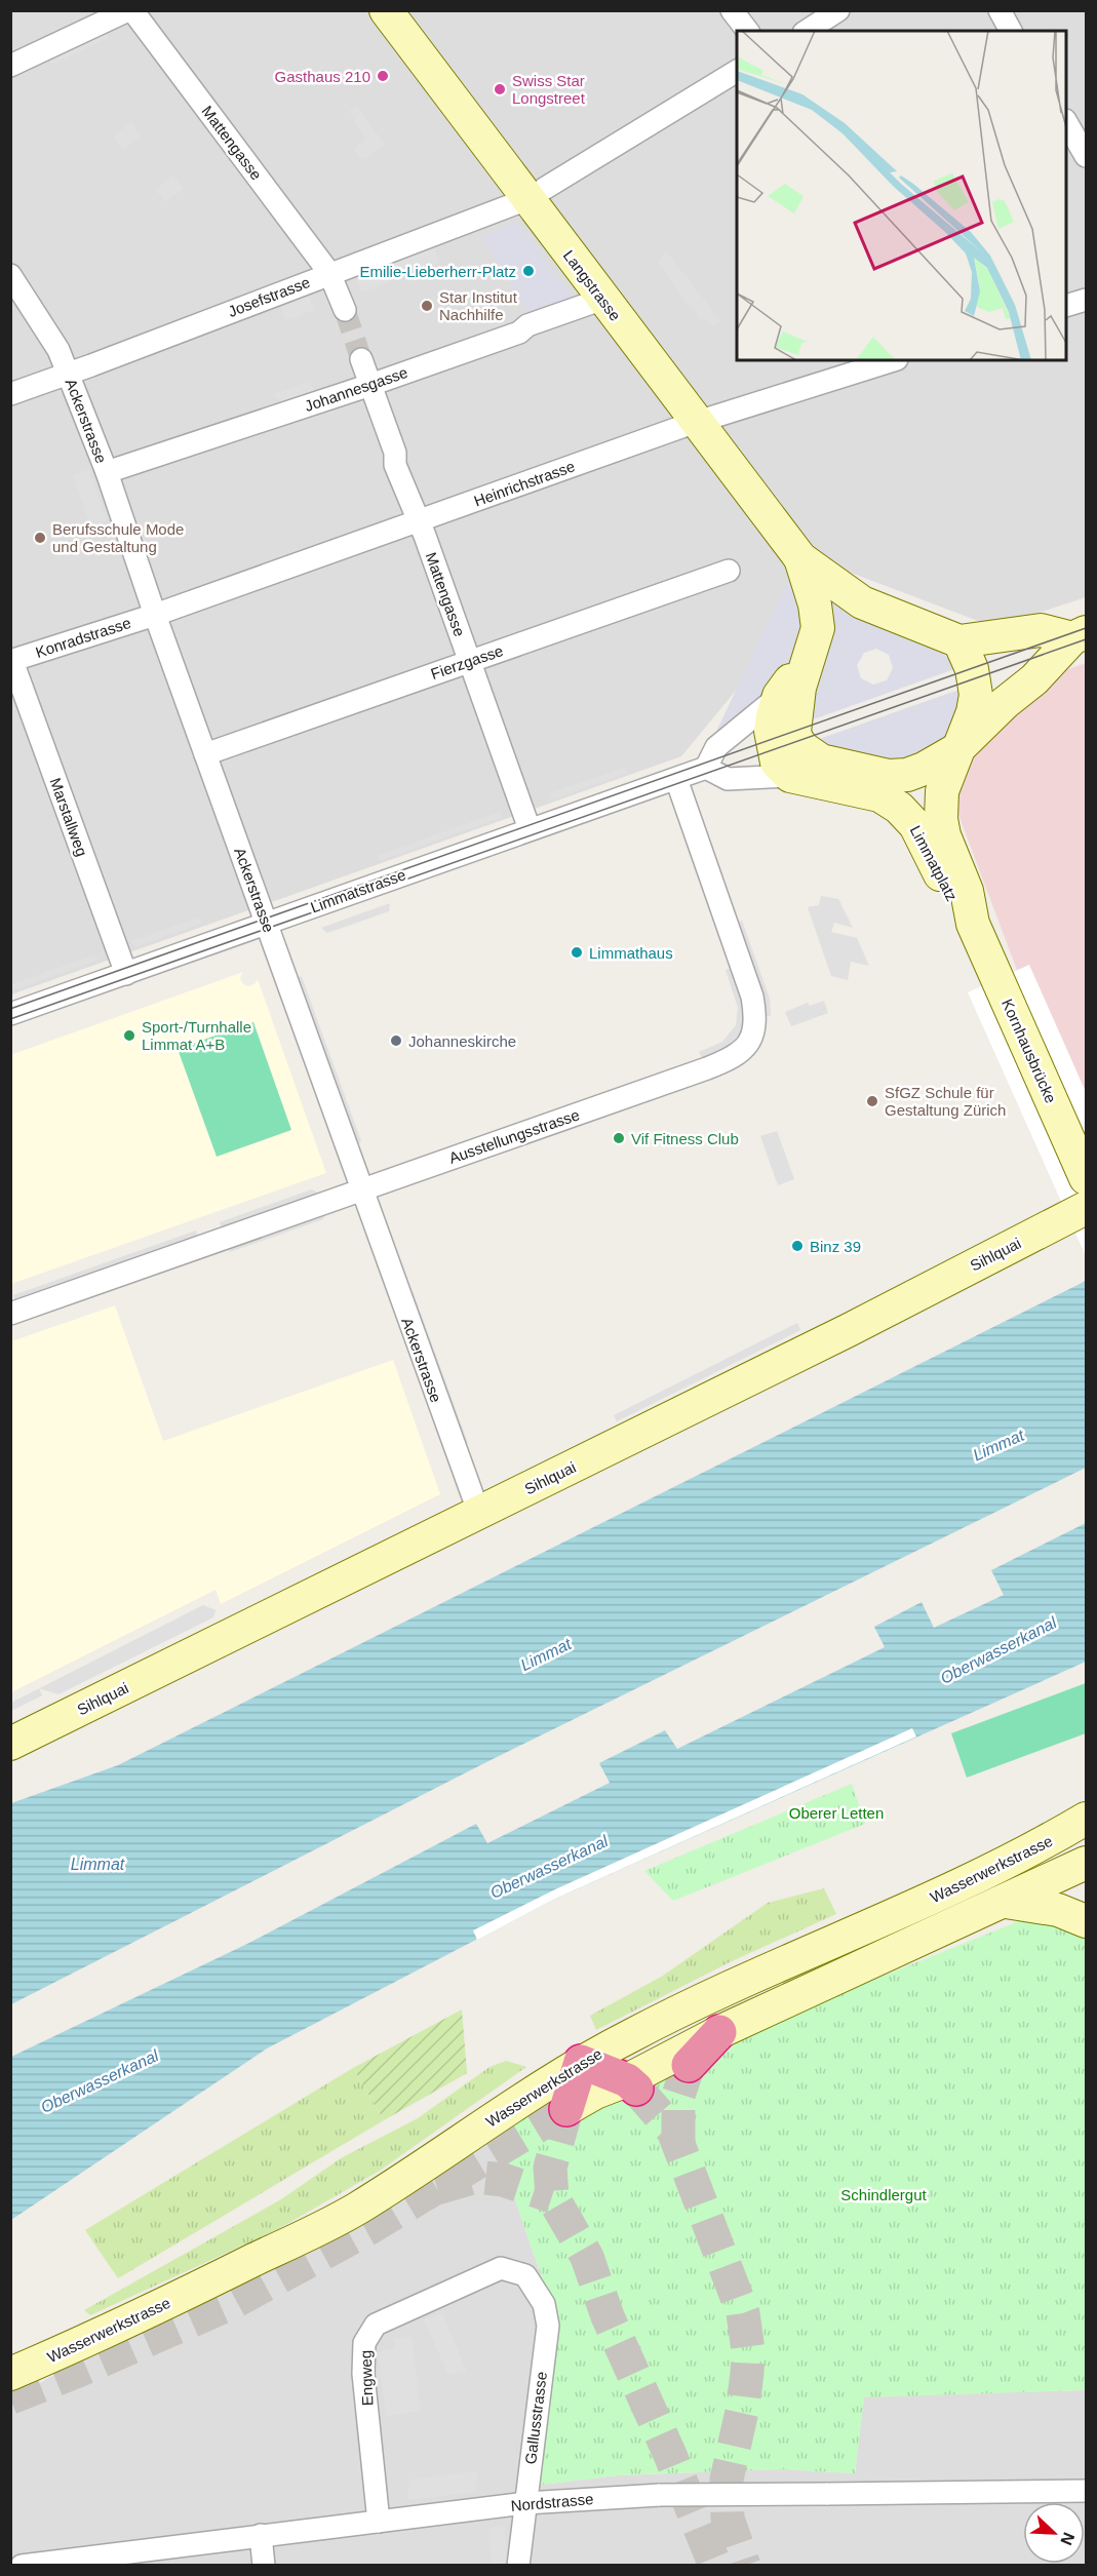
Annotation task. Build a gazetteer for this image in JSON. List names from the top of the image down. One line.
{"streets":{"street":["Mattengasse","Langstrasse","Josefstrasse","Johannesgasse","Ackerstrasse","Heinrichstrasse","Konradstrasse","Fierzgasse","Marstallweg","Limmatplatz","Limmatstrasse","Kornhausbrücke","Ausstellungsstrasse","Sihlquai","Wasserwerkstrasse","Engweg","Gallusstrasse","Nordstrasse"]},"crossings":[["Mattengasse","Josefstrasse"],["Mattengasse","Johannesgasse"],["Mattengasse","Heinrichstrasse"],["Mattengasse","Fierzgasse"],["Mattengasse","Limmatstrasse"],["Langstrasse","Josefstrasse"],["Langstrasse","Johannesgasse"],["Langstrasse","Heinrichstrasse"],["Langstrasse","Limmatplatz"],["Josefstrasse","Ackerstrasse"],["Johannesgasse","Ackerstrasse"],["Ackerstrasse","Heinrichstrasse"],["Ackerstrasse","Konradstrasse"],["Ackerstrasse","Fierzgasse"],["Ackerstrasse","Limmatstrasse"],["Ackerstrasse","Ausstellungsstrasse"],["Ackerstrasse","Sihlquai"],["Heinrichstrasse","Konradstrasse"],["Konradstrasse","Marstallweg"],["Marstallweg","Limmatstrasse"],["Limmatplatz","Limmatstrasse"],["Limmatplatz","Kornhausbrücke"],["Limmatstrasse","Ausstellungsstrasse"],["Engweg","Gallusstrasse"],["Engweg","Nordstrasse"],["Gallusstrasse","Nordstrasse"]],"water":["Limmat","Oberwasserkanal"],"parks":["Oberer Letten","Schindlergut"],"places":["Gasthaus 210","Swiss Star Longstreet","Emilie-Lieberherr-Platz","Star Institut Nachhilfe","Berufsschule Mode und Gestaltung","Limmathaus","Sport-/Turnhalle Limmat A+B","Johanneskirche","SfGZ Schule für Gestaltung Zürich","Vif Fitness Club","Binz 39"],"north":"bottom right"}
